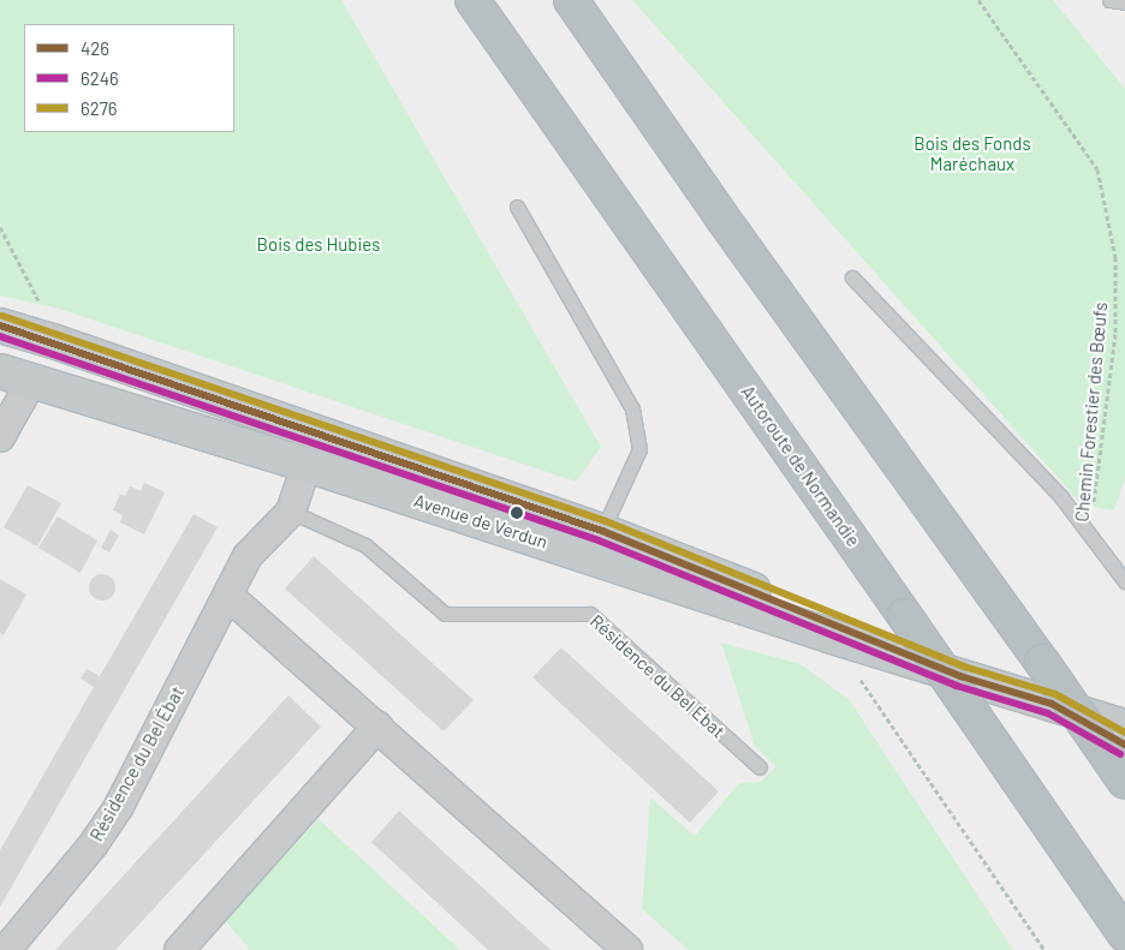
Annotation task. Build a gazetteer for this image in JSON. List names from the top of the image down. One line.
{"streets":{"highway":["Autoroute de Normandie"],"main road":["Avenue de Verdun"],"street":["Résidence du Bel Ébat"],"path":["Chemin Forestier des Bœufs"]},"crossings":[["Avenue de Verdun","Résidence du Bel Ébat"]],"parks":["Bois des Fonds Maréchaux","Bois des Hubies"],"lines":["transit line 6276","transit line 426","transit line 6246"],"legend":["426","6246","6276"]}
